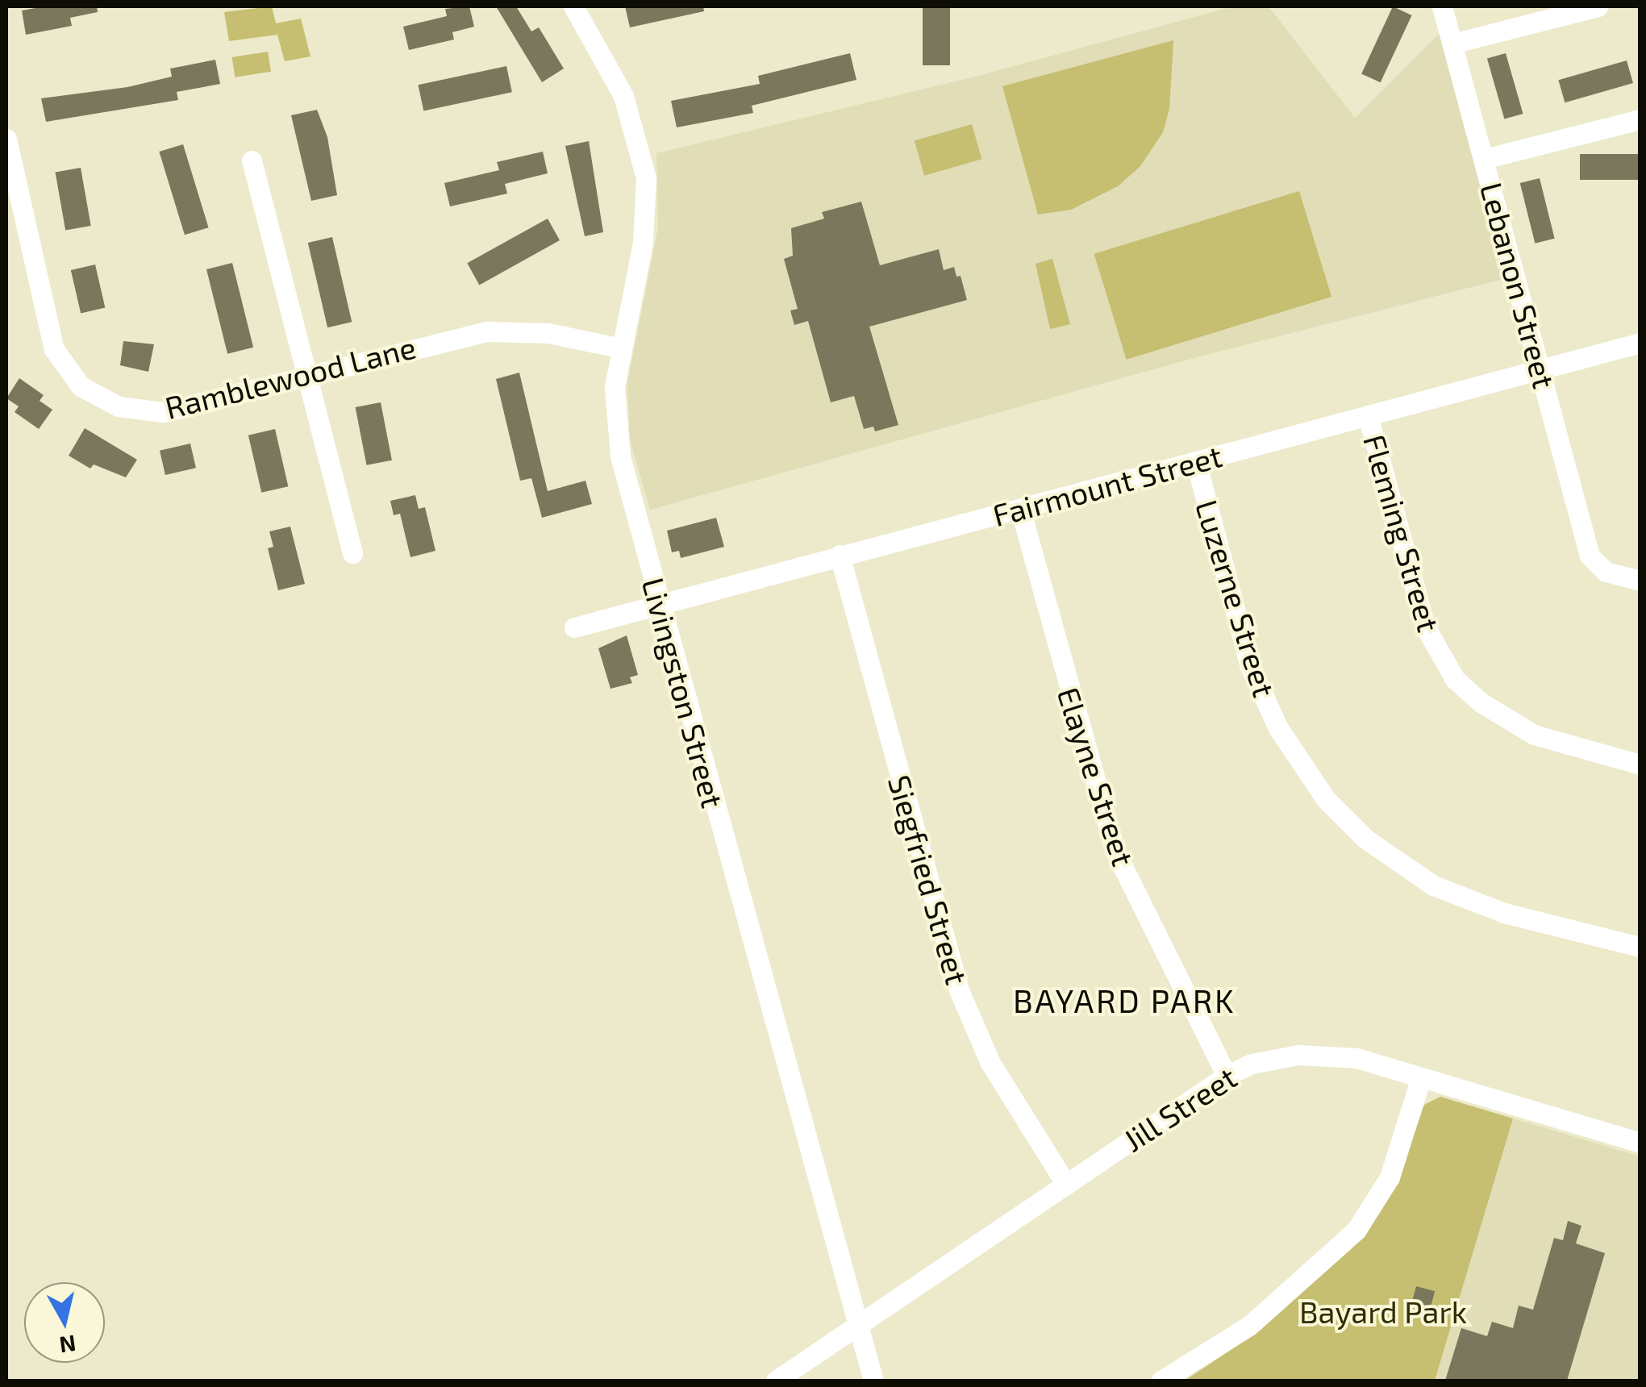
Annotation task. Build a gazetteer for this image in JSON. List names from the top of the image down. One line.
{"streets":{"street":["Lebanon Street","Ramblewood Lane","Fairmount Street","Fleming Street","Luzerne Street","Livingston Street","Elayne Street","Siegfried Street","Jill Street"]},"crossings":[["Lebanon Street","Fairmount Street"],["Ramblewood Lane","Livingston Street"],["Fairmount Street","Fleming Street"],["Fairmount Street","Luzerne Street"],["Fairmount Street","Livingston Street"],["Fairmount Street","Elayne Street"],["Fairmount Street","Siegfried Street"],["Livingston Street","Jill Street"],["Elayne Street","Jill Street"],["Siegfried Street","Jill Street"]],"districts":["BAYARD PARK"],"parks":["Bayard Park"],"north":"bottom"}
